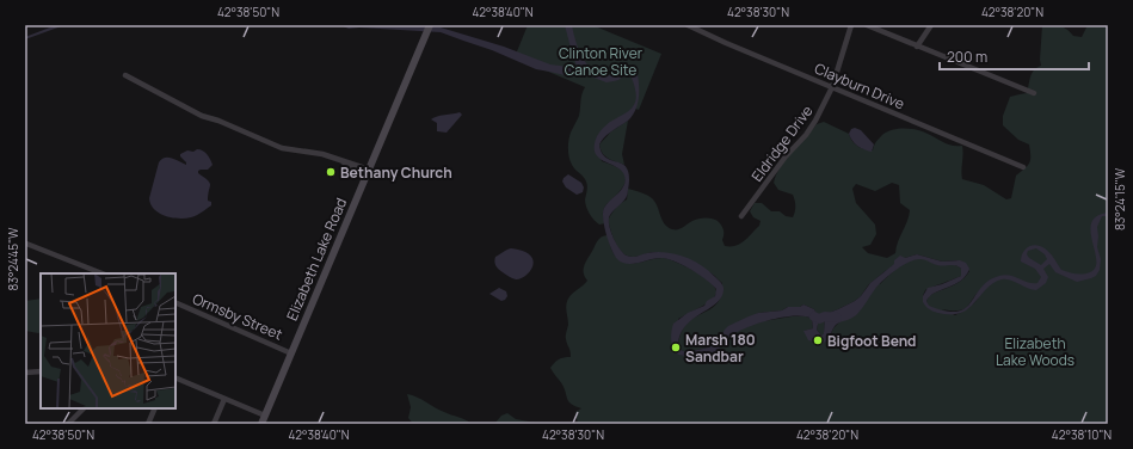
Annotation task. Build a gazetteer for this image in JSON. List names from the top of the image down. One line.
{"streets":{"street":["Clayburn Drive","Eldridge Drive","Elizabeth Lake Road","Ormsby Street"]},"crossings":[["Clayburn Drive","Eldridge Drive"],["Elizabeth Lake Road","Ormsby Street"]],"parks":["Clinton River Canoe Site","Elizabeth Lake Woods"],"places":["Bethany Church","Bigfoot Bend","Marsh 180 Sandbar"],"scale_bar":"200 m","coordinates":["42°38'50\"N","42°38'40\"N","42°38'30\"N","42°38'20\"N","83°24'15\"W","83°24'45\"W","42°38'10\"N"]}
